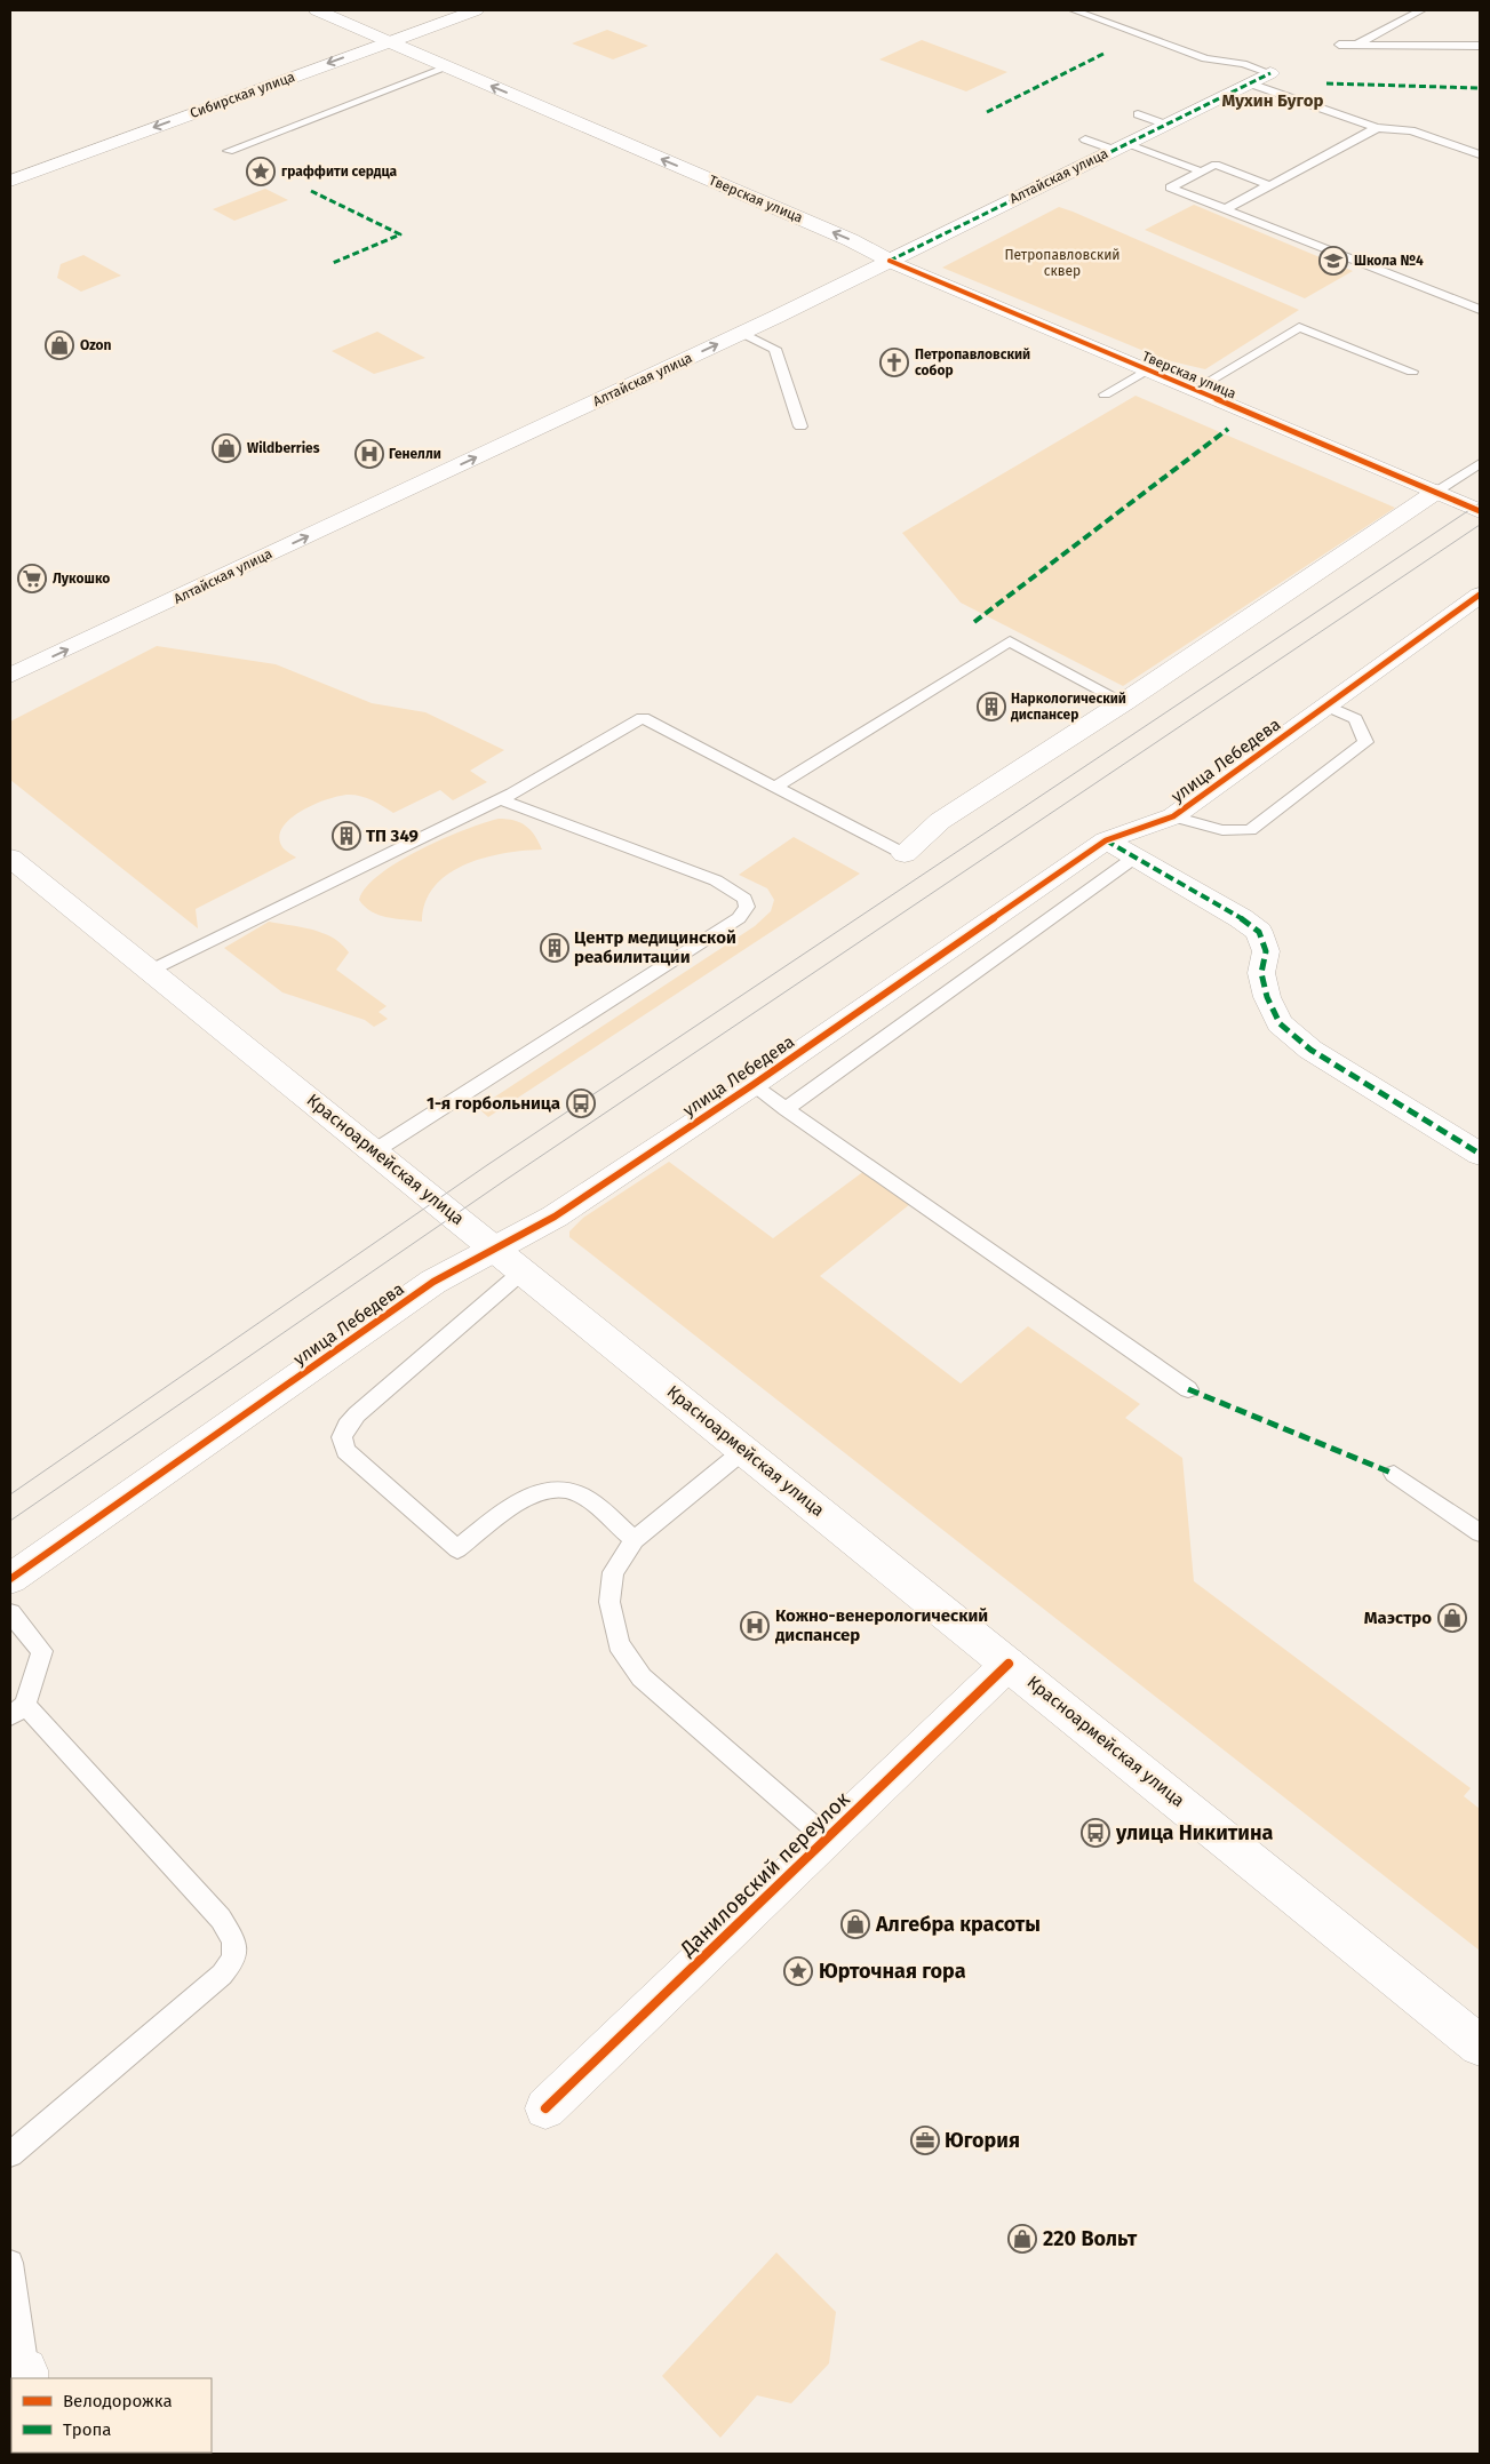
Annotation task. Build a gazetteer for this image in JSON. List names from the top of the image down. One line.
{"streets":{"street":["Сибирская улица","Алтайская улица","Тверская улица","улица Лебедева","Красноармейская улица","Даниловский переулок"]},"crossings":[["Сибирская улица","Тверская улица"],["Алтайская улица","Тверская улица"],["улица Лебедева","Красноармейская улица"],["Красноармейская улица","Даниловский переулок"]],"one_way":["Сибирская улица","Алтайская улица","Тверская улица"],"districts":["Мухин Бугор"],"parks":["Петропавловский сквер"],"places":{"place":["граффити сердца","Юрточная гора"],"school or university":["Школа №4"],"shop":["Ozon","Wildberries","Маэстро","Алгебра красоты","220 Вольт"],"church":["Петропавловский собор"],"hospital":["Генелли","Кожно-венерологический диспансер"],"supermarket":["Лукошко"],"building":["Наркологический диспансер","ТП 349","Центр медицинской реабилитации"],"bus stop":["1-я горбольница","улица Никитина"],"office":["Югория"]},"legend":["Велодорожка","Тропа"]}
